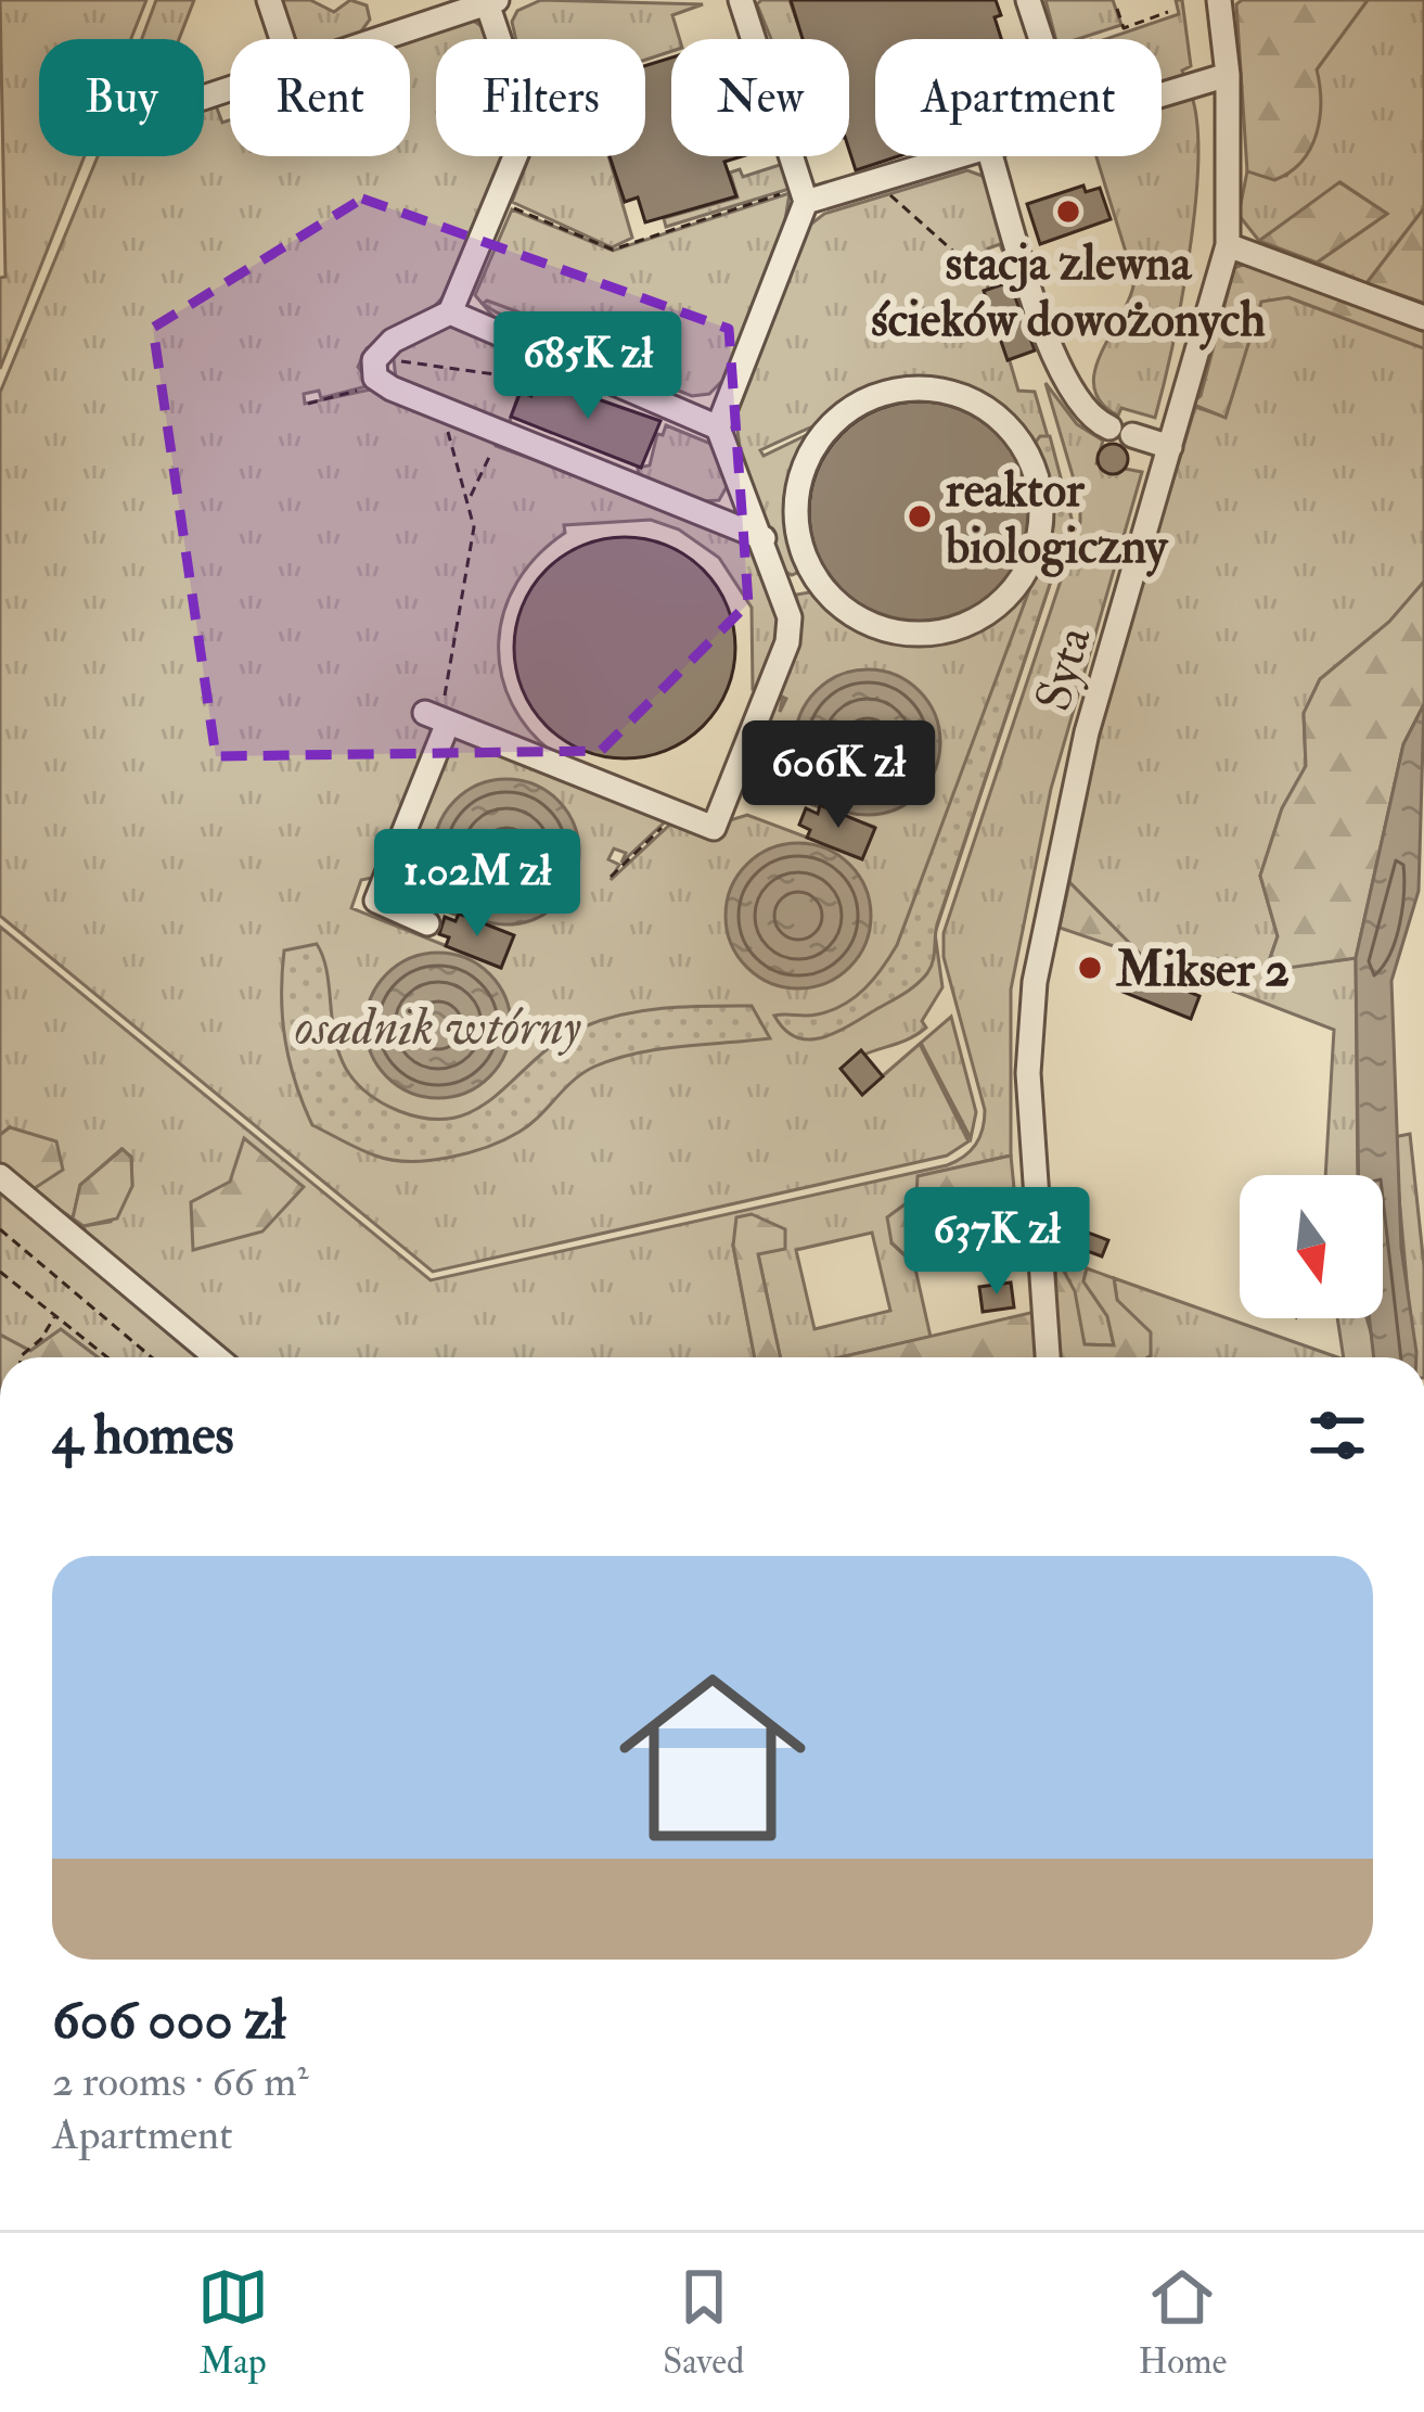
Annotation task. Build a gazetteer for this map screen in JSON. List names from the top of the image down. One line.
{"streets":{"street":["Syta"]},"water":["osadnik wtórny"],"places":["stacja zlewna ścieków dowożonych","reaktor biologiczny","Mikser 2"],"north":"bottom","page":{"chip":["Buy","Rent","Filters","New","Apartment"],"price":["685K zł","606K zł","1.02M zł","637K zł"],"heading":"4 homes","list":[{"name":"606 000 zł","note":"2 rooms · 66 m² · Apartment"}],"tabs":["Map","Saved","Home"]}}
